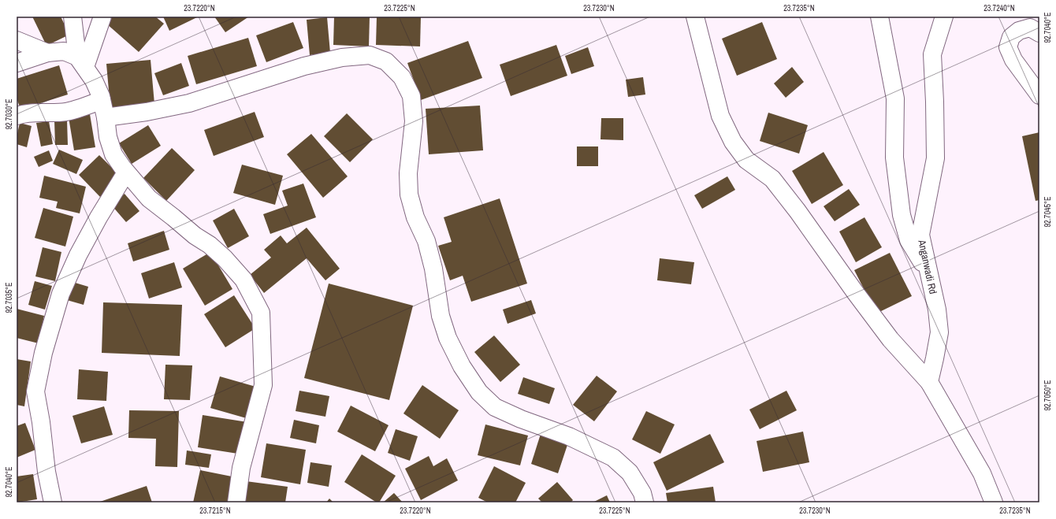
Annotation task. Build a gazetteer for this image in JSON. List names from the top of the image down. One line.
{"streets":{"street":["Anganwadi Rd"]},"coordinates":["23.7220°N","23.7225°N","23.7230°N","23.7235°N","23.7240°N","92.7040°E","92.7030°E","92.7045°E","92.7035°E","92.7050°E","23.7215°N"]}
